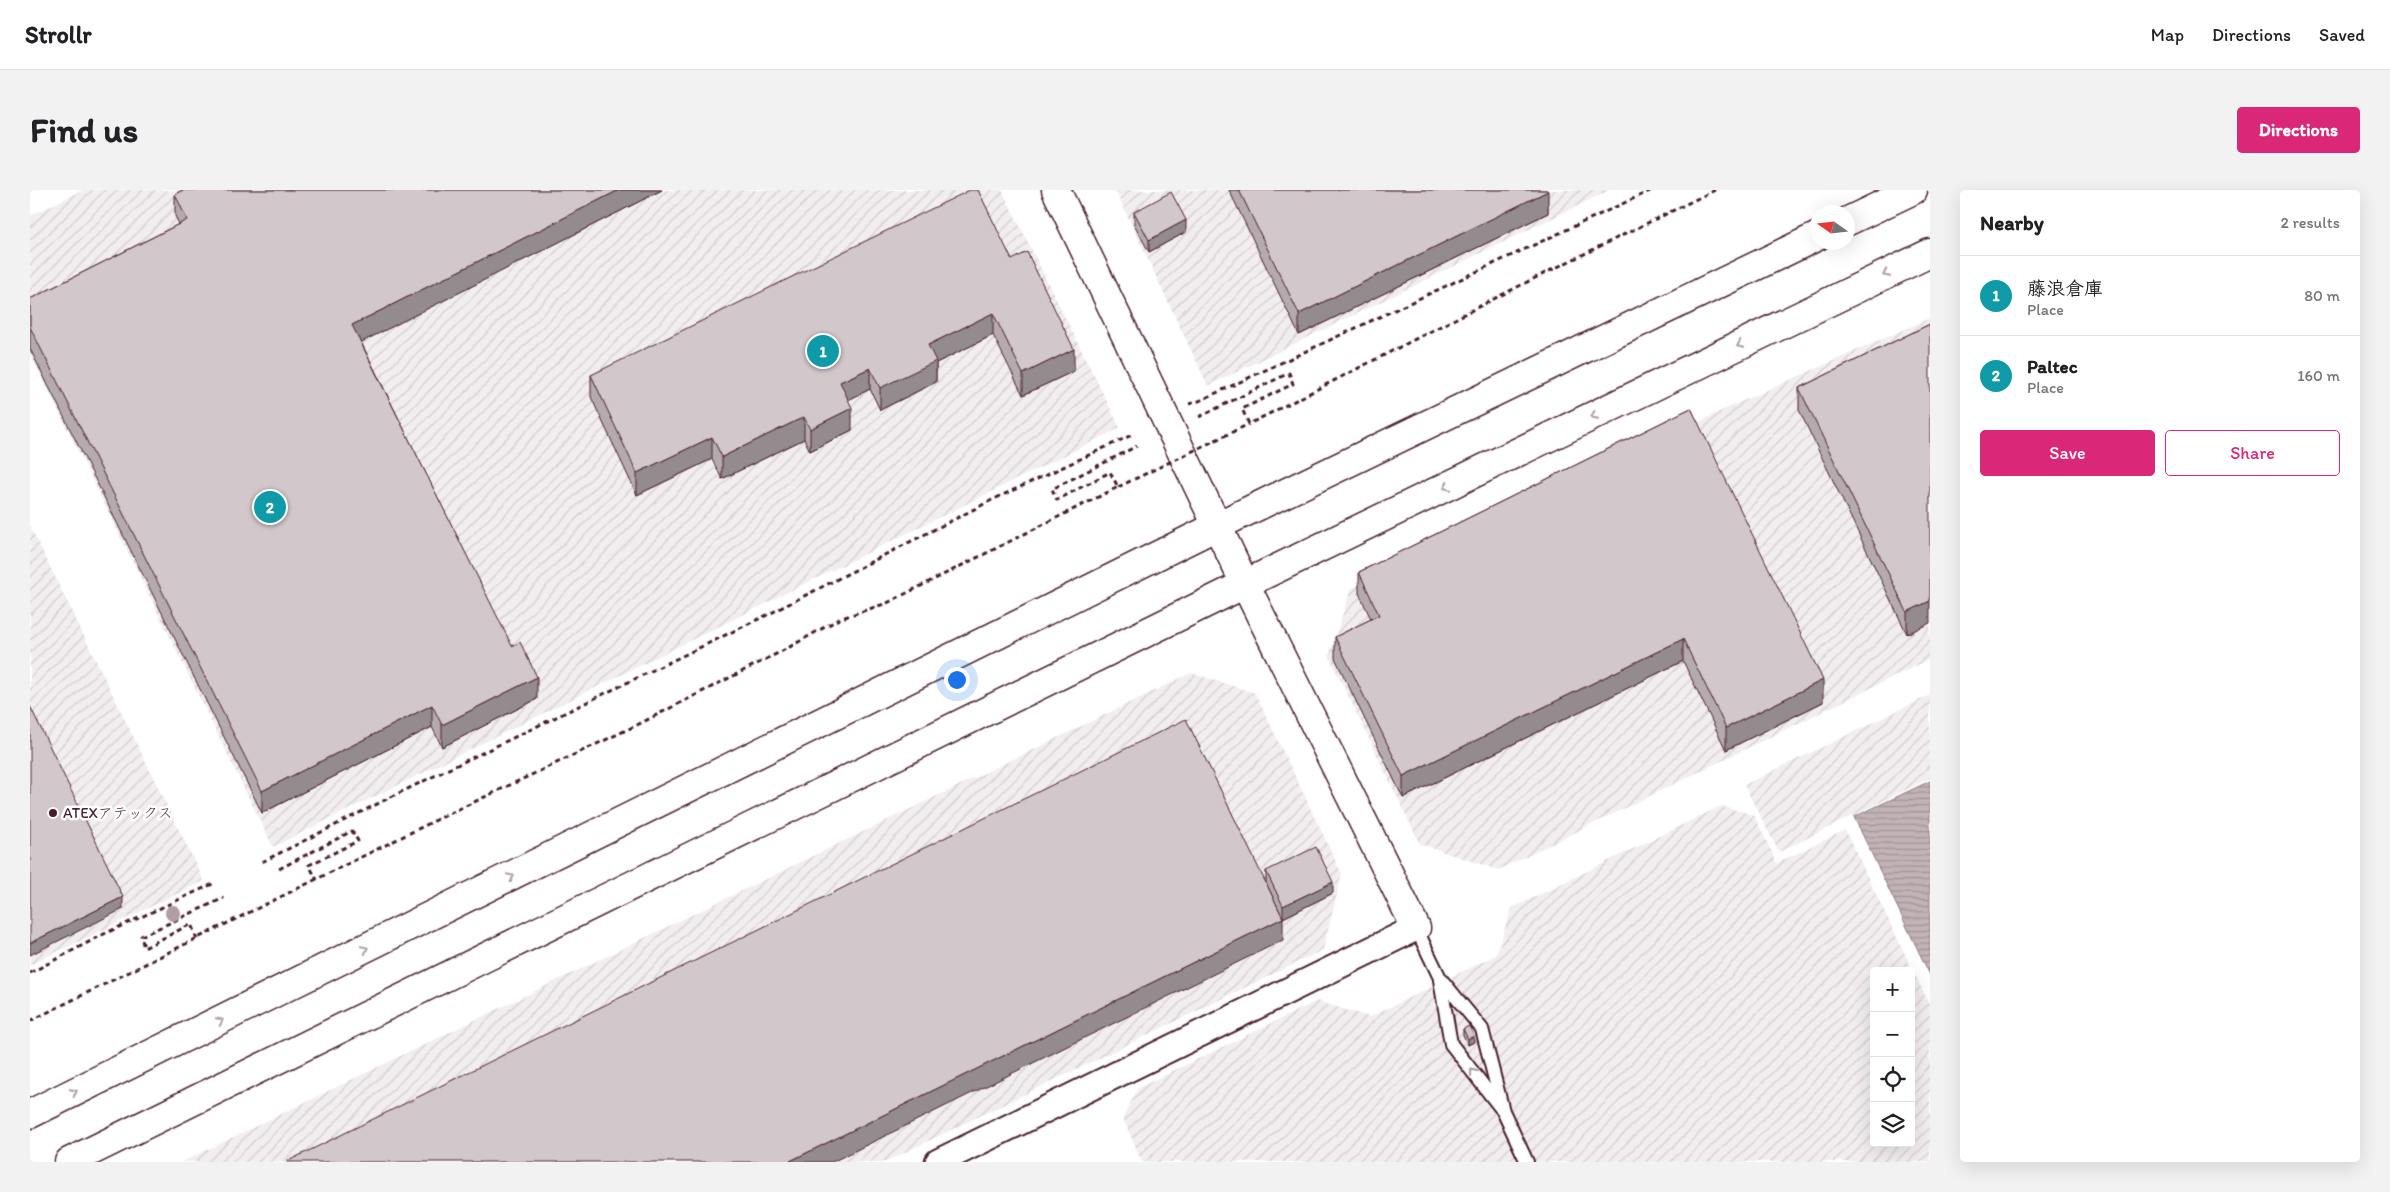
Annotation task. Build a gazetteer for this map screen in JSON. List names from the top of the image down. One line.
{"places":["ATEXアテックス"],"north":"left","page":{"header":"Strollr","nav":["Map","Directions","Saved"],"buttons":["Directions",["Save","Share"]],"title":"Find us","heading":["Nearby","2 results"],"list":[{"mark":"1","name":"藤浪倉庫","note":"Place","value":"80 m"},{"mark":"2","name":"Paltec","note":"Place","value":"160 m"}],"pins":["1","2"],"map_buttons":["+","−"]}}
